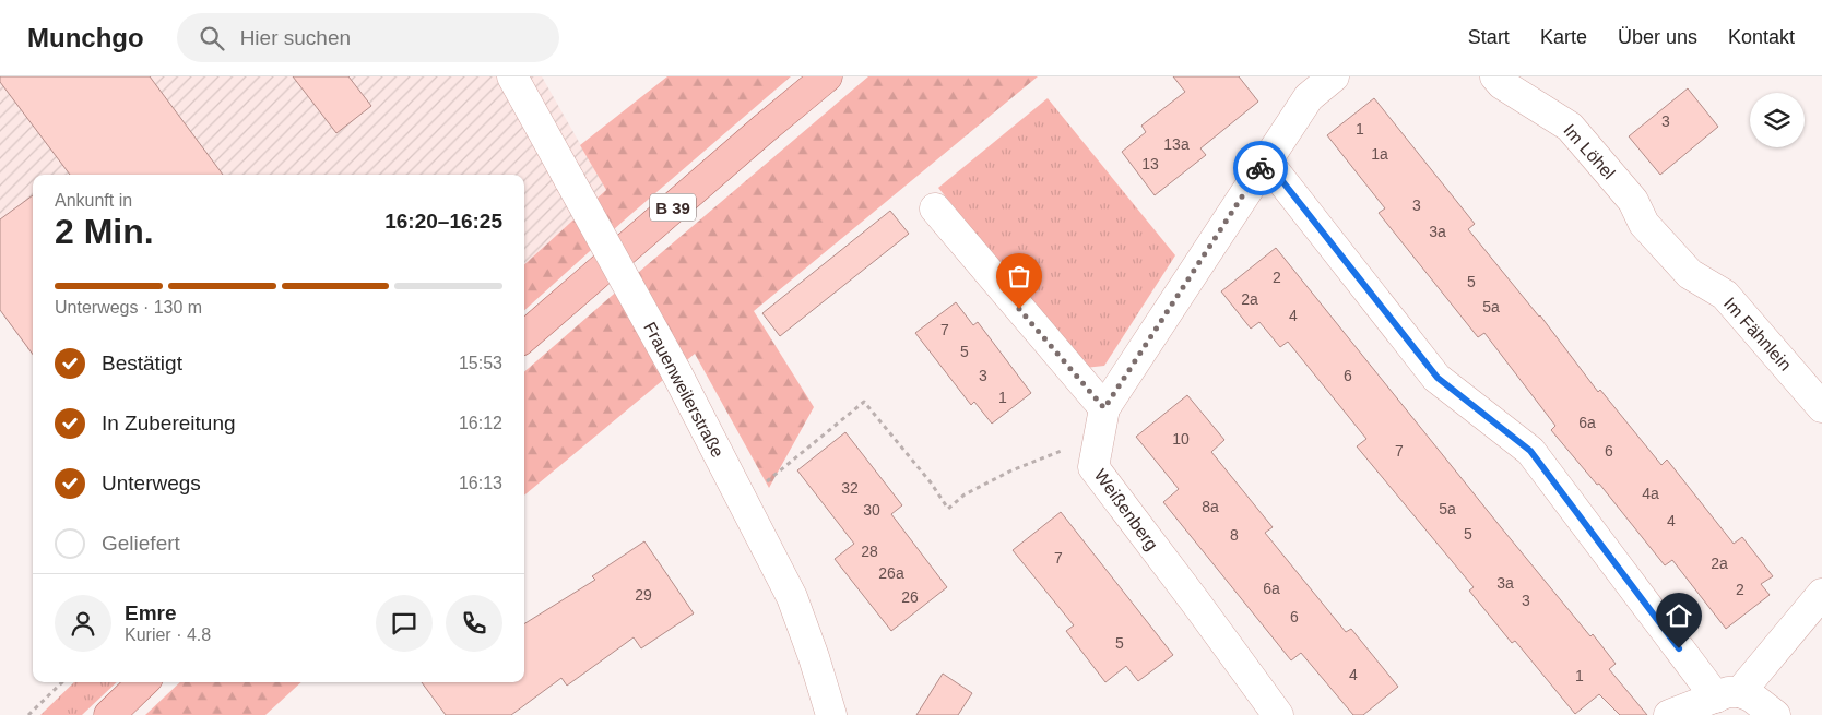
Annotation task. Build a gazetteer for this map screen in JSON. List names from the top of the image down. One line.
{"streets":{"main road":["B 39"],"street":["Im Löhel","Im Fähnlein","Frauenweilerstraße","Weißenberg"]},"crossings":[["Im Löhel","Im Fähnlein"]],"house_numbers":["3","1","13a","1a","13","3","3a","2","5","2a","5a","4","7","5","3","6","1","6a","10","7","6","32","4a","8a","5a","30","4","5","8","28","7","2a","26a","3a","6a","2","29","26","3","6","5","4","1"],"page":{"header":"Munchgo","search":"Hier suchen","nav":["Start","Karte","Über uns","Kontakt"],"heading":["2 Min.","Ankunft in","16:20–16:25"],"panel":["Emre","Kurier · 4.8"],"bar":"Unterwegs · 130 m","list":[["Bestätigt","15:53"],["In Zubereitung","16:12"],["Unterwegs","16:13"],"Geliefert"]}}
